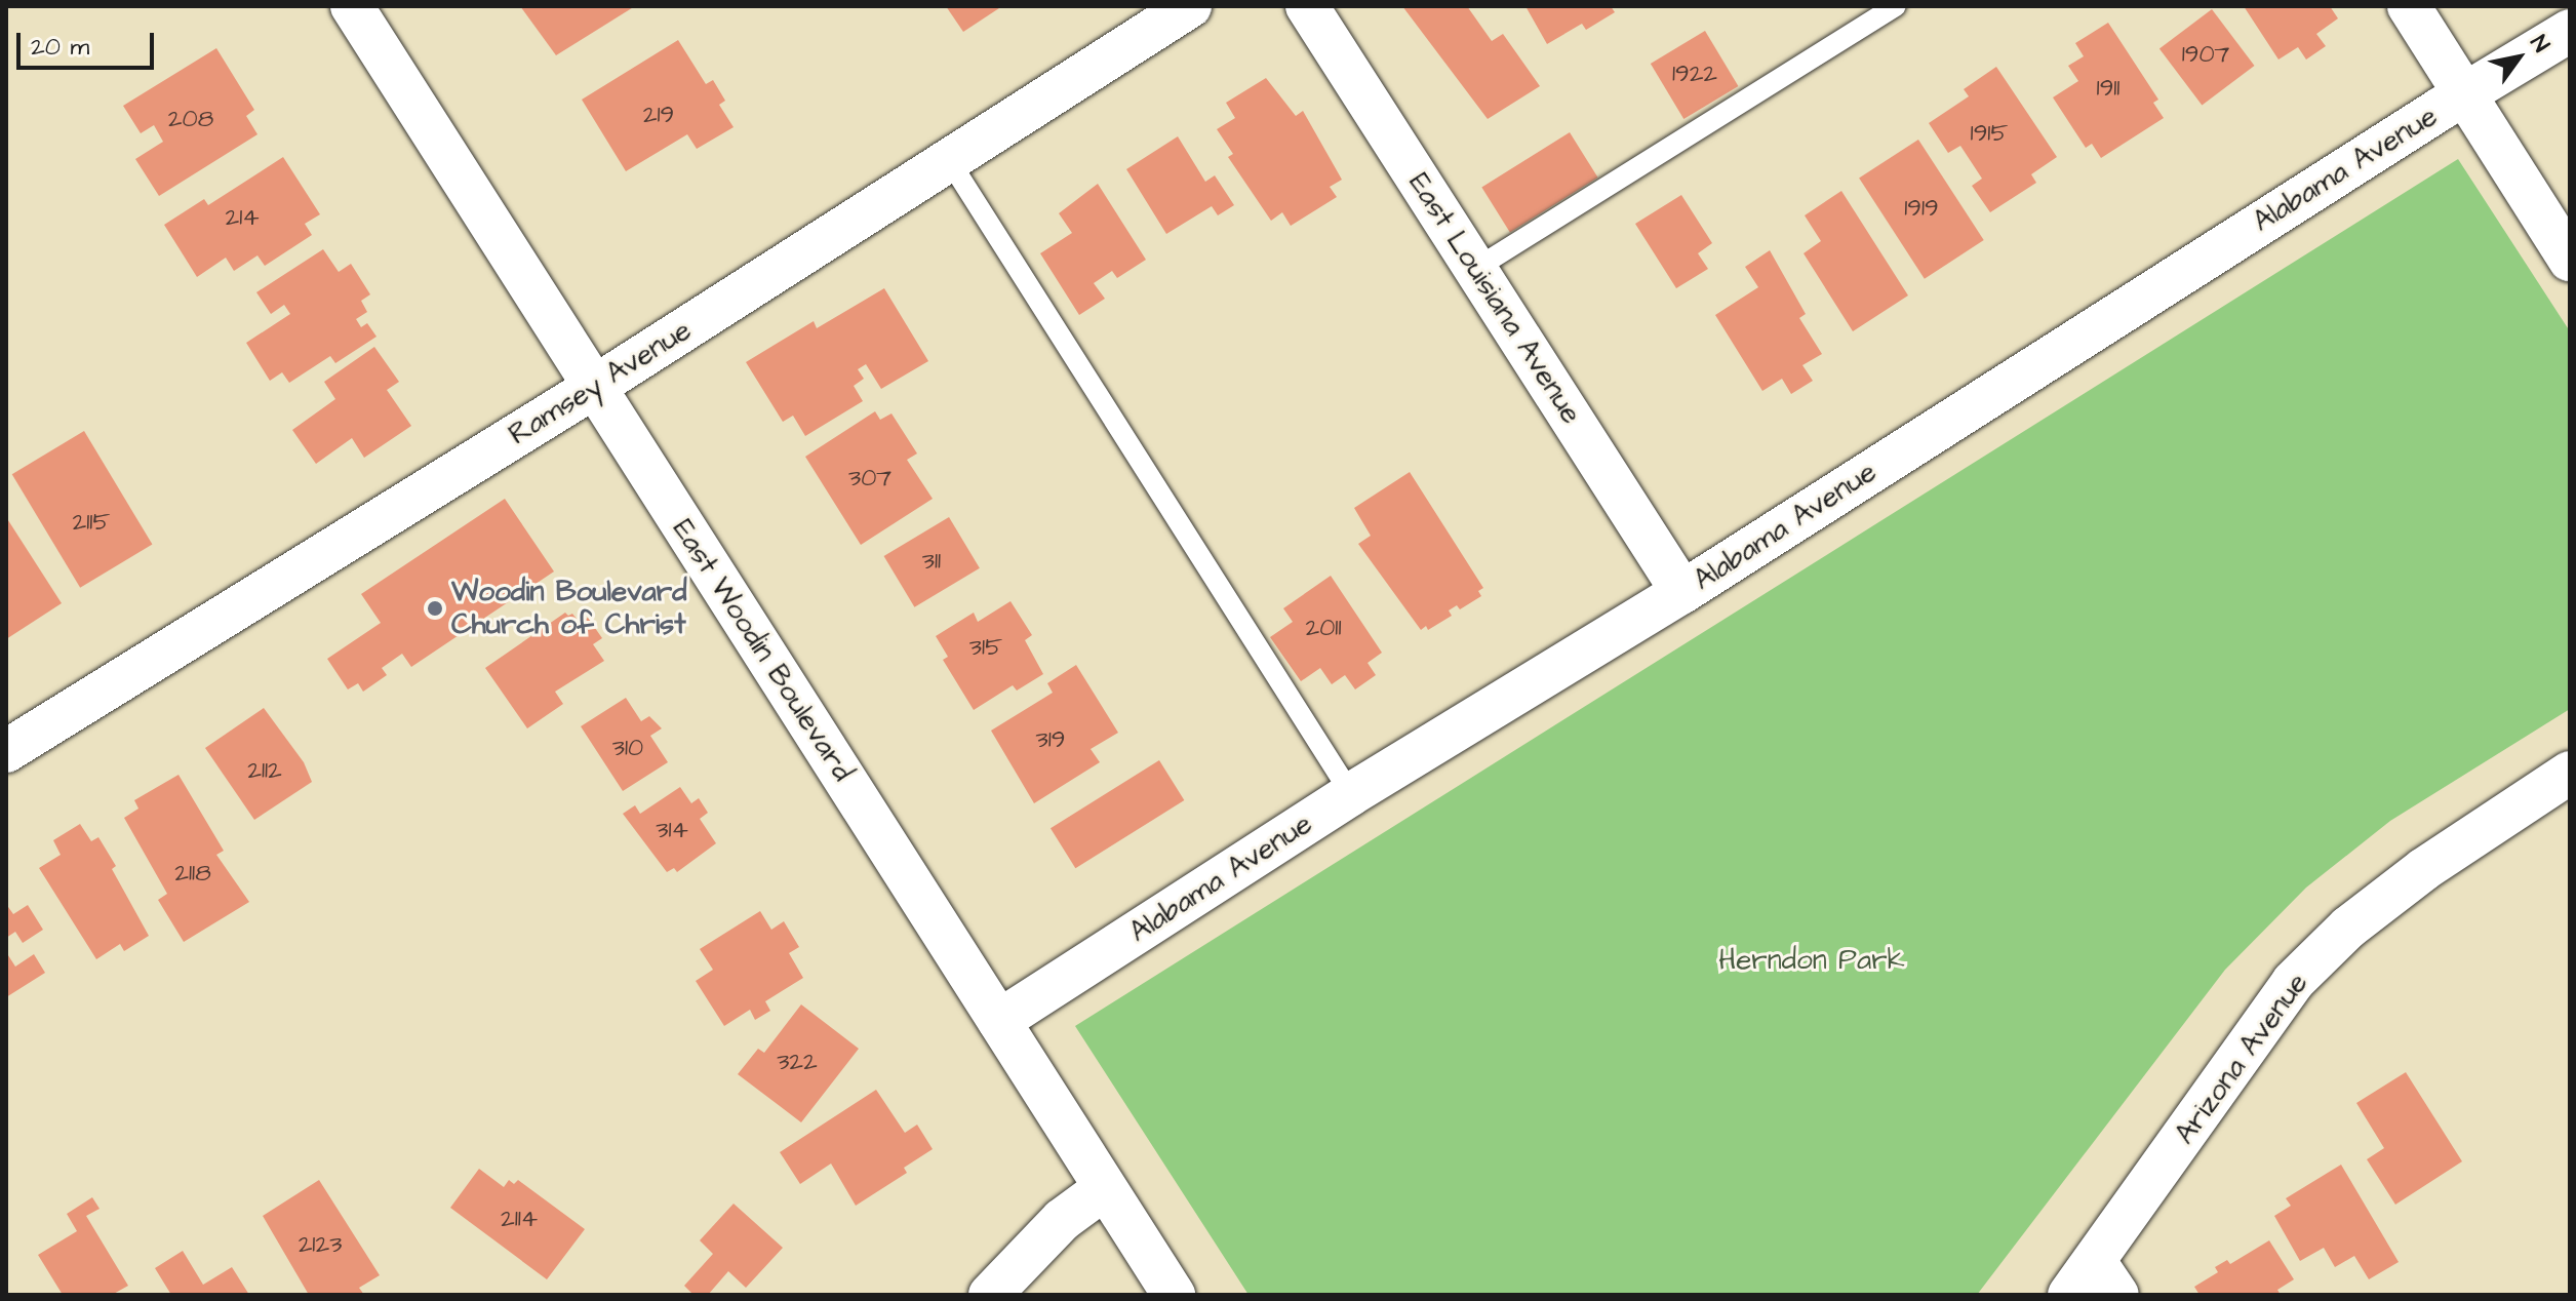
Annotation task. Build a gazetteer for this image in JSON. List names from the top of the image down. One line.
{"streets":{"street":["Alabama Avenue","East Louisiana Avenue","Ramsey Avenue","East Woodin Boulevard","Arizona Avenue"]},"crossings":[["Alabama Avenue","East Louisiana Avenue"],["Alabama Avenue","East Woodin Boulevard"],["Ramsey Avenue","East Woodin Boulevard"]],"parks":["Herndon Park"],"places":["Woodin Boulevard Church of Christ"],"house_numbers":["1907","1922","1911","219","208","1915","1919","214","307","2115","311","2011","315","319","310","2112","314","2118","322","2114","2123"],"scale_bar":"20 m","north":"top right"}
